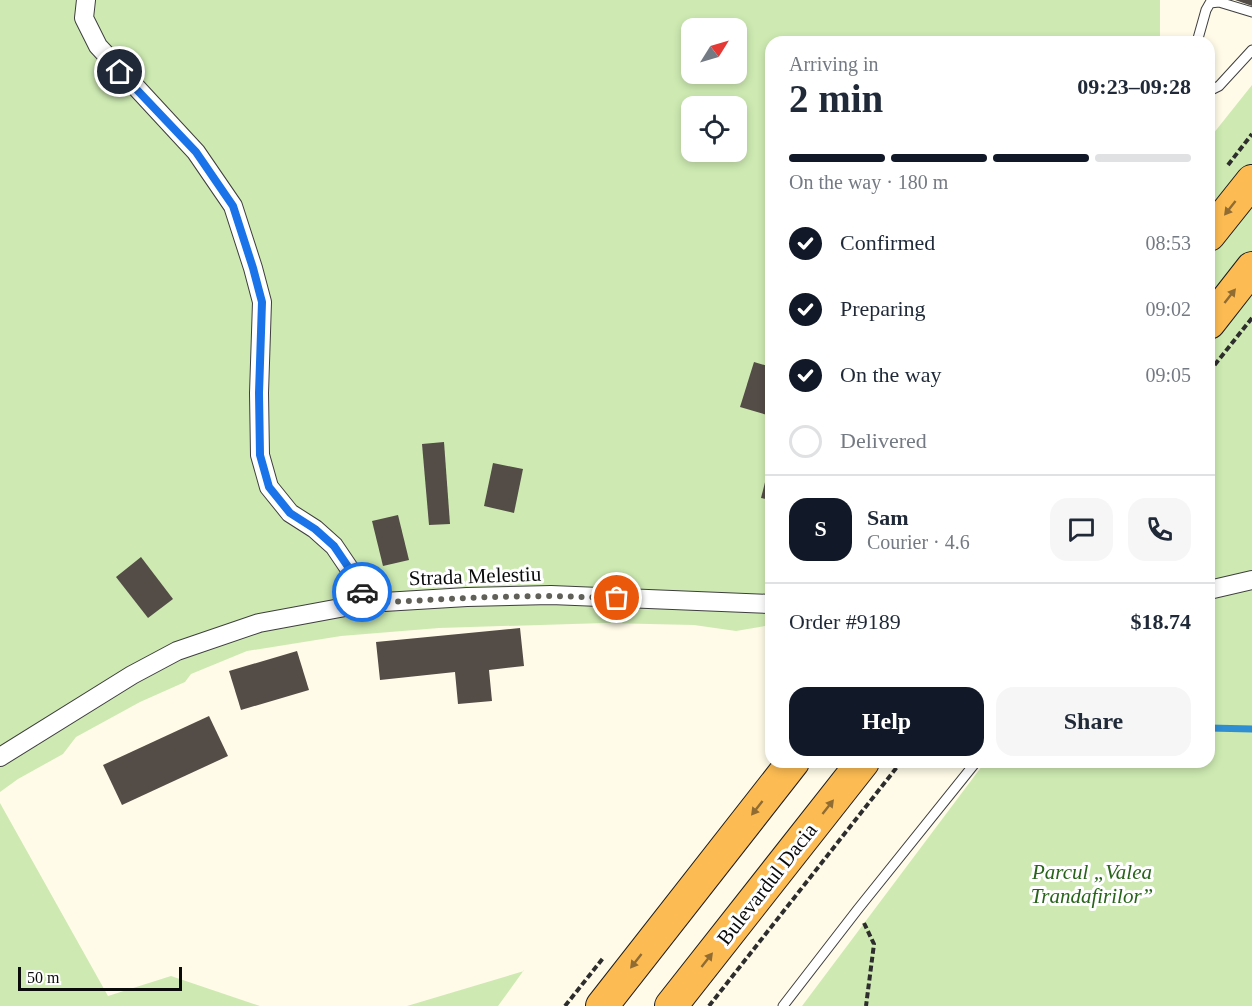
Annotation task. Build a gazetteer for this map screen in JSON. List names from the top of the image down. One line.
{"streets":{"highway":["Bulevardul Dacia"],"street":["Strada Melestiu"]},"parks":["Parcul „Valea Trandafirilor”"],"scale_bar":"50 m","north":"top right","page":{"heading":["2 min","Arriving in","09:23–09:28"],"panel":["Sam","Courier · 4.6","Order #9189","$18.74"],"bar":"On the way · 180 m","list":[["Confirmed","08:53"],["Preparing","09:02"],["On the way","09:05"],"Delivered"],"round":"S","buttons":["Help","Share"],"scale":"50 m"}}
